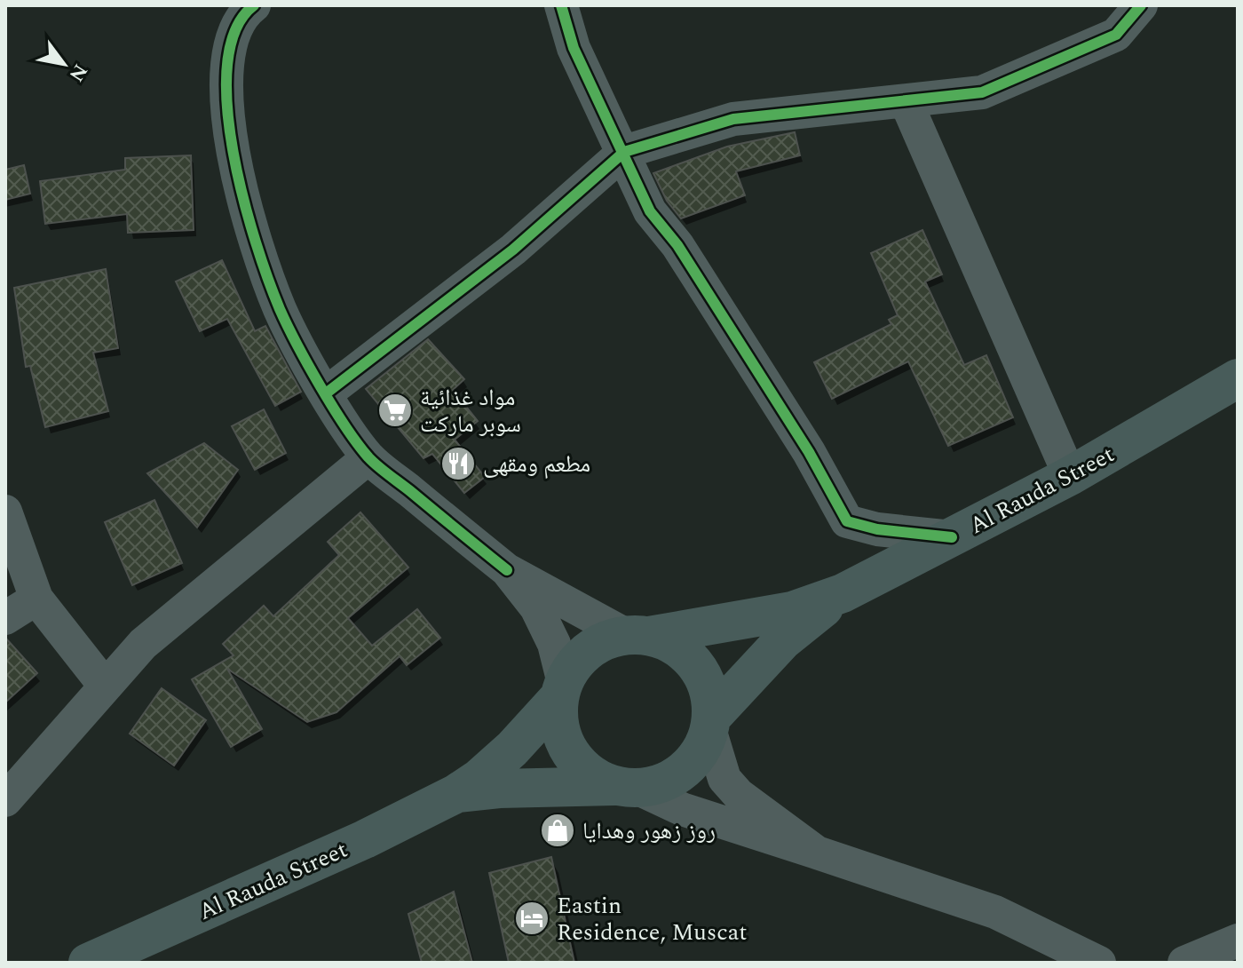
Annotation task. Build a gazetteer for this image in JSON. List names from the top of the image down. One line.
{"streets":{"main road":["Al Rauda Street"]},"places":{"supermarket":["مواد غذائية سوبر ماركت"],"restaurant":["مطعم ومقهى"],"shop":["روز زهور وهدايا"],"hotel":["Eastin Residence, Muscat"]},"north":"bottom right"}
